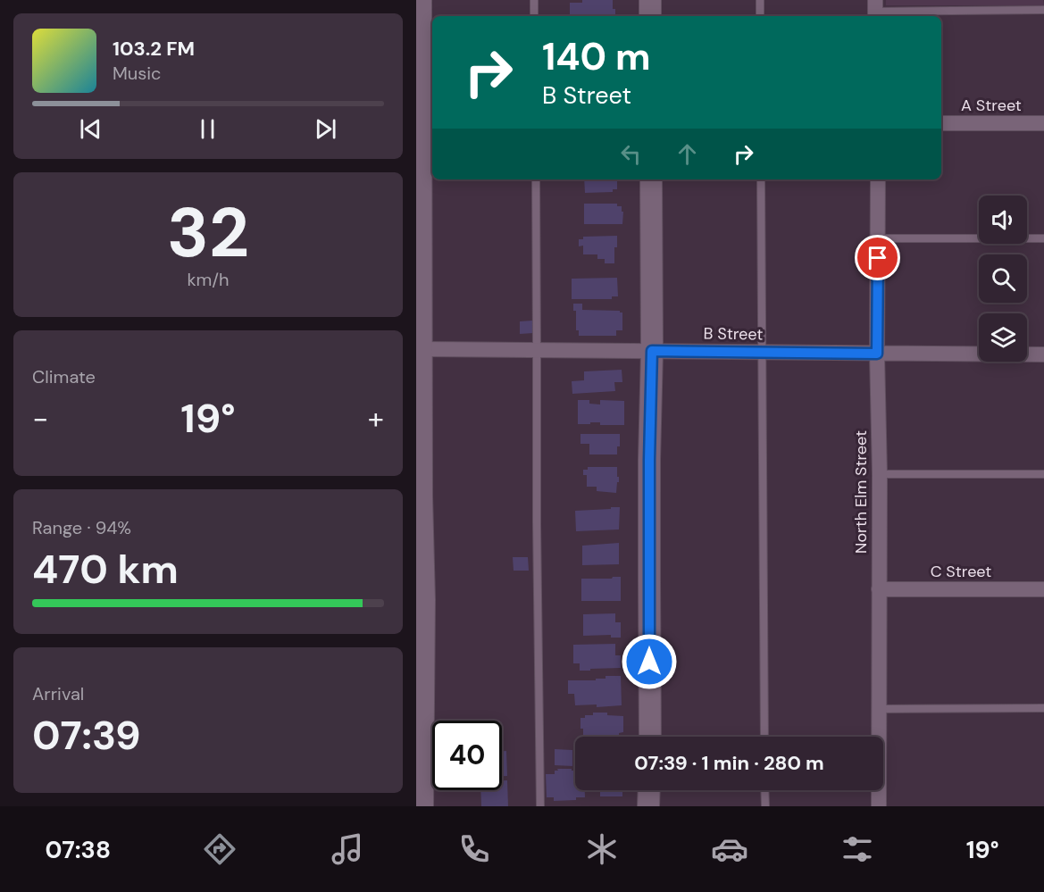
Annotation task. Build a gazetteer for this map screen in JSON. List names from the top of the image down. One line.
{"streets":{"street":["A Street","B Street","North Elm Street","C Street"]},"crossings":[["B Street","North Elm Street"],["North Elm Street","C Street"]],"page":{"turn":["140 m","B Street"],"song":["103.2 FM","Music"],"tile":[["32","km/h"],"Climate",["Range · 94%","470 km"],["Arrival","07:39"]],"heat":["−","19°","+"],"limit":"40","trip":"07:39 · 1 min · 280 m","tabs":["07:38","19°"]}}
